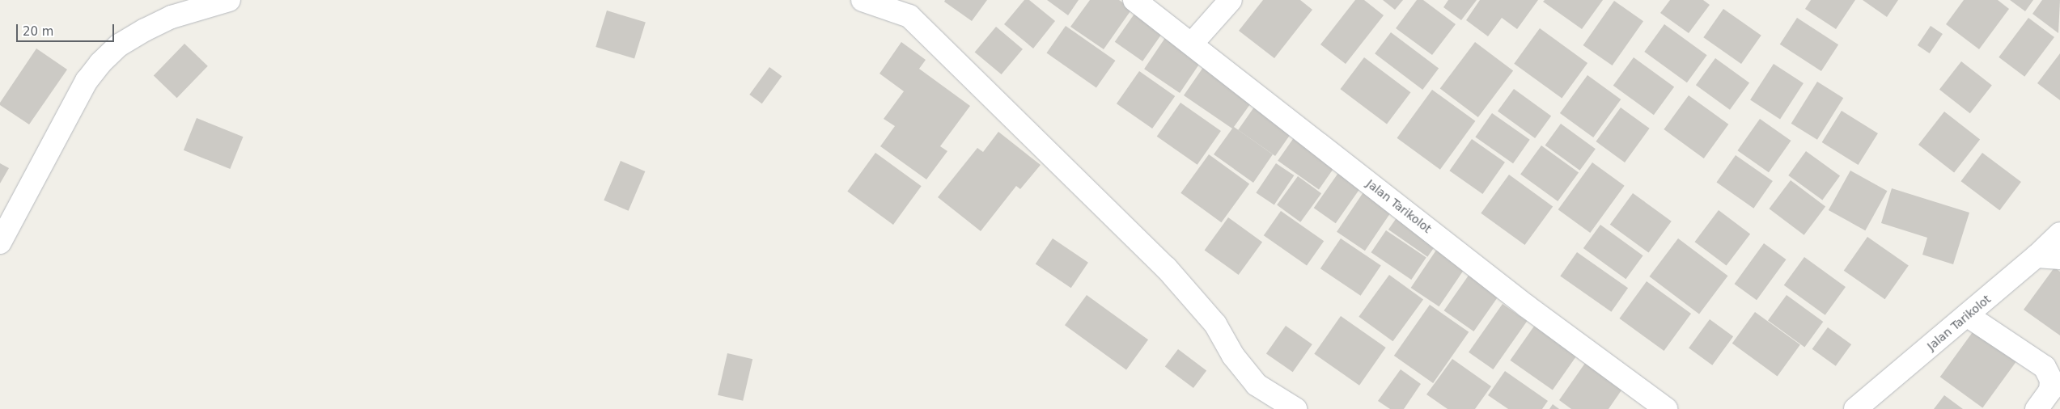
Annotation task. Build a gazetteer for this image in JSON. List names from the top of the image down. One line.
{"streets":{"street":["Jalan Tarikolot"]},"scale_bar":"20 m"}
